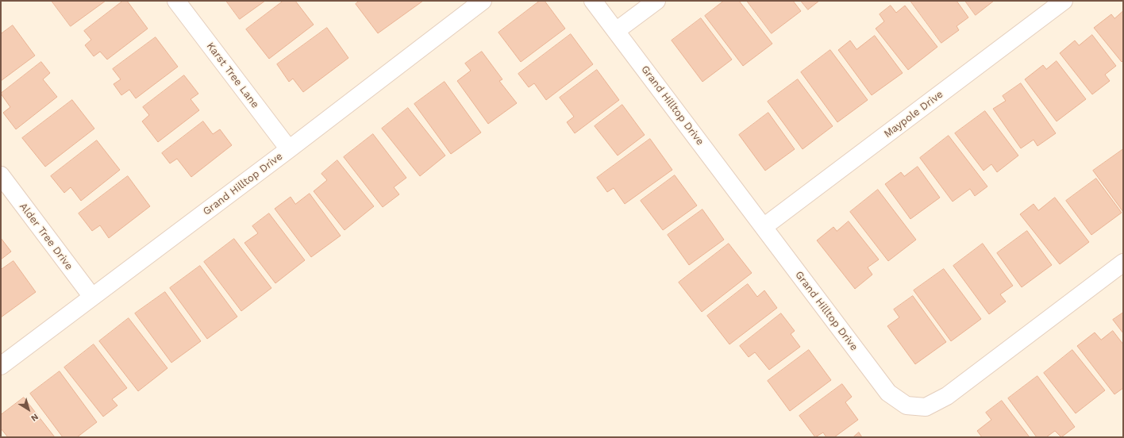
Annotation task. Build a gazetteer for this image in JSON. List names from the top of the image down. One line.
{"streets":{"street":["Karst Tree Lane","Grand Hilltop Drive","Maypole Drive","Alder Tree Drive"]},"crossings":[["Karst Tree Lane","Grand Hilltop Drive"],["Grand Hilltop Drive","Maypole Drive"],["Grand Hilltop Drive","Alder Tree Drive"]],"north":"bottom right"}
